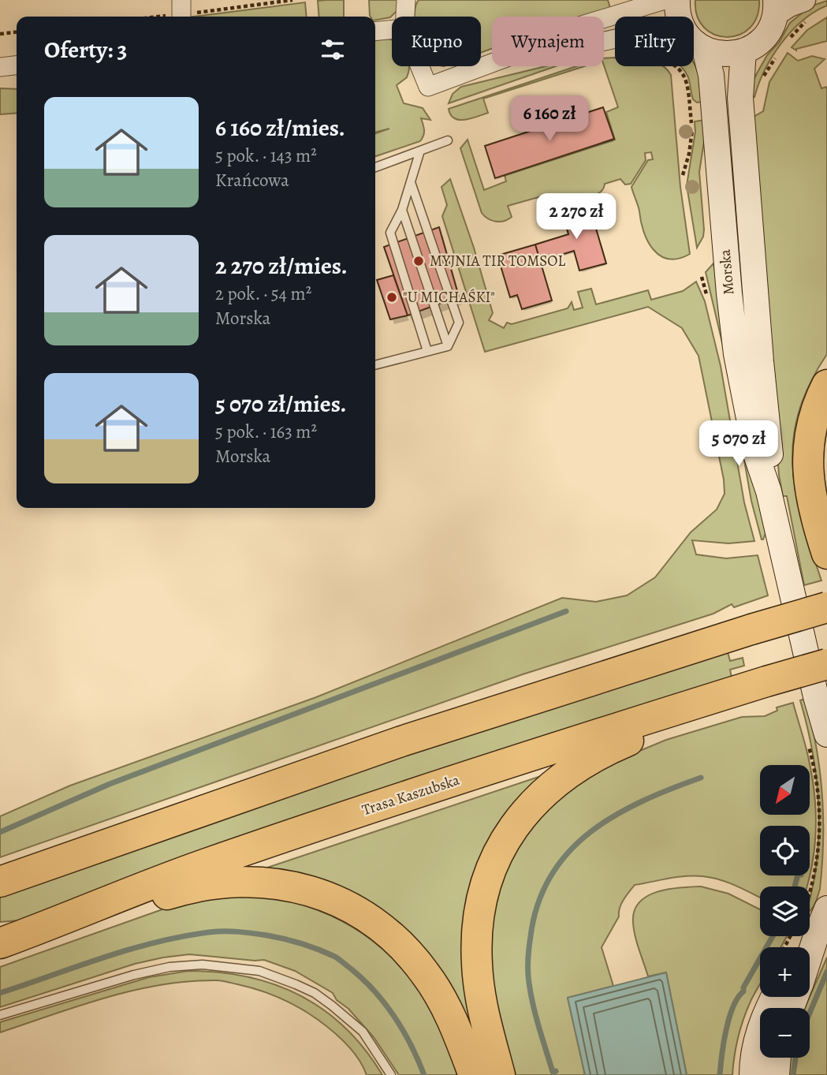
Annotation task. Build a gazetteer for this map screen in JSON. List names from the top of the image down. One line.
{"streets":{"highway":["Trasa Kaszubska"],"main road":["Morska"]},"places":["MYJNIA TIR TOMSOL","\"U MICHAŚKI\""],"north":"bottom left","page":{"chip":["Kupno","Wynajem","Filtry"],"heading":"Oferty: 3","list":[{"name":"6 160 zł/mies.","note":"5 pok. · 143 m² · Krańcowa"},{"name":"2 270 zł/mies.","note":"2 pok. · 54 m² · Morska"},{"name":"5 070 zł/mies.","note":"5 pok. · 163 m² · Morska"}],"price":["6 160 zł","2 270 zł","5 070 zł"],"map_buttons":["+","−"]}}
